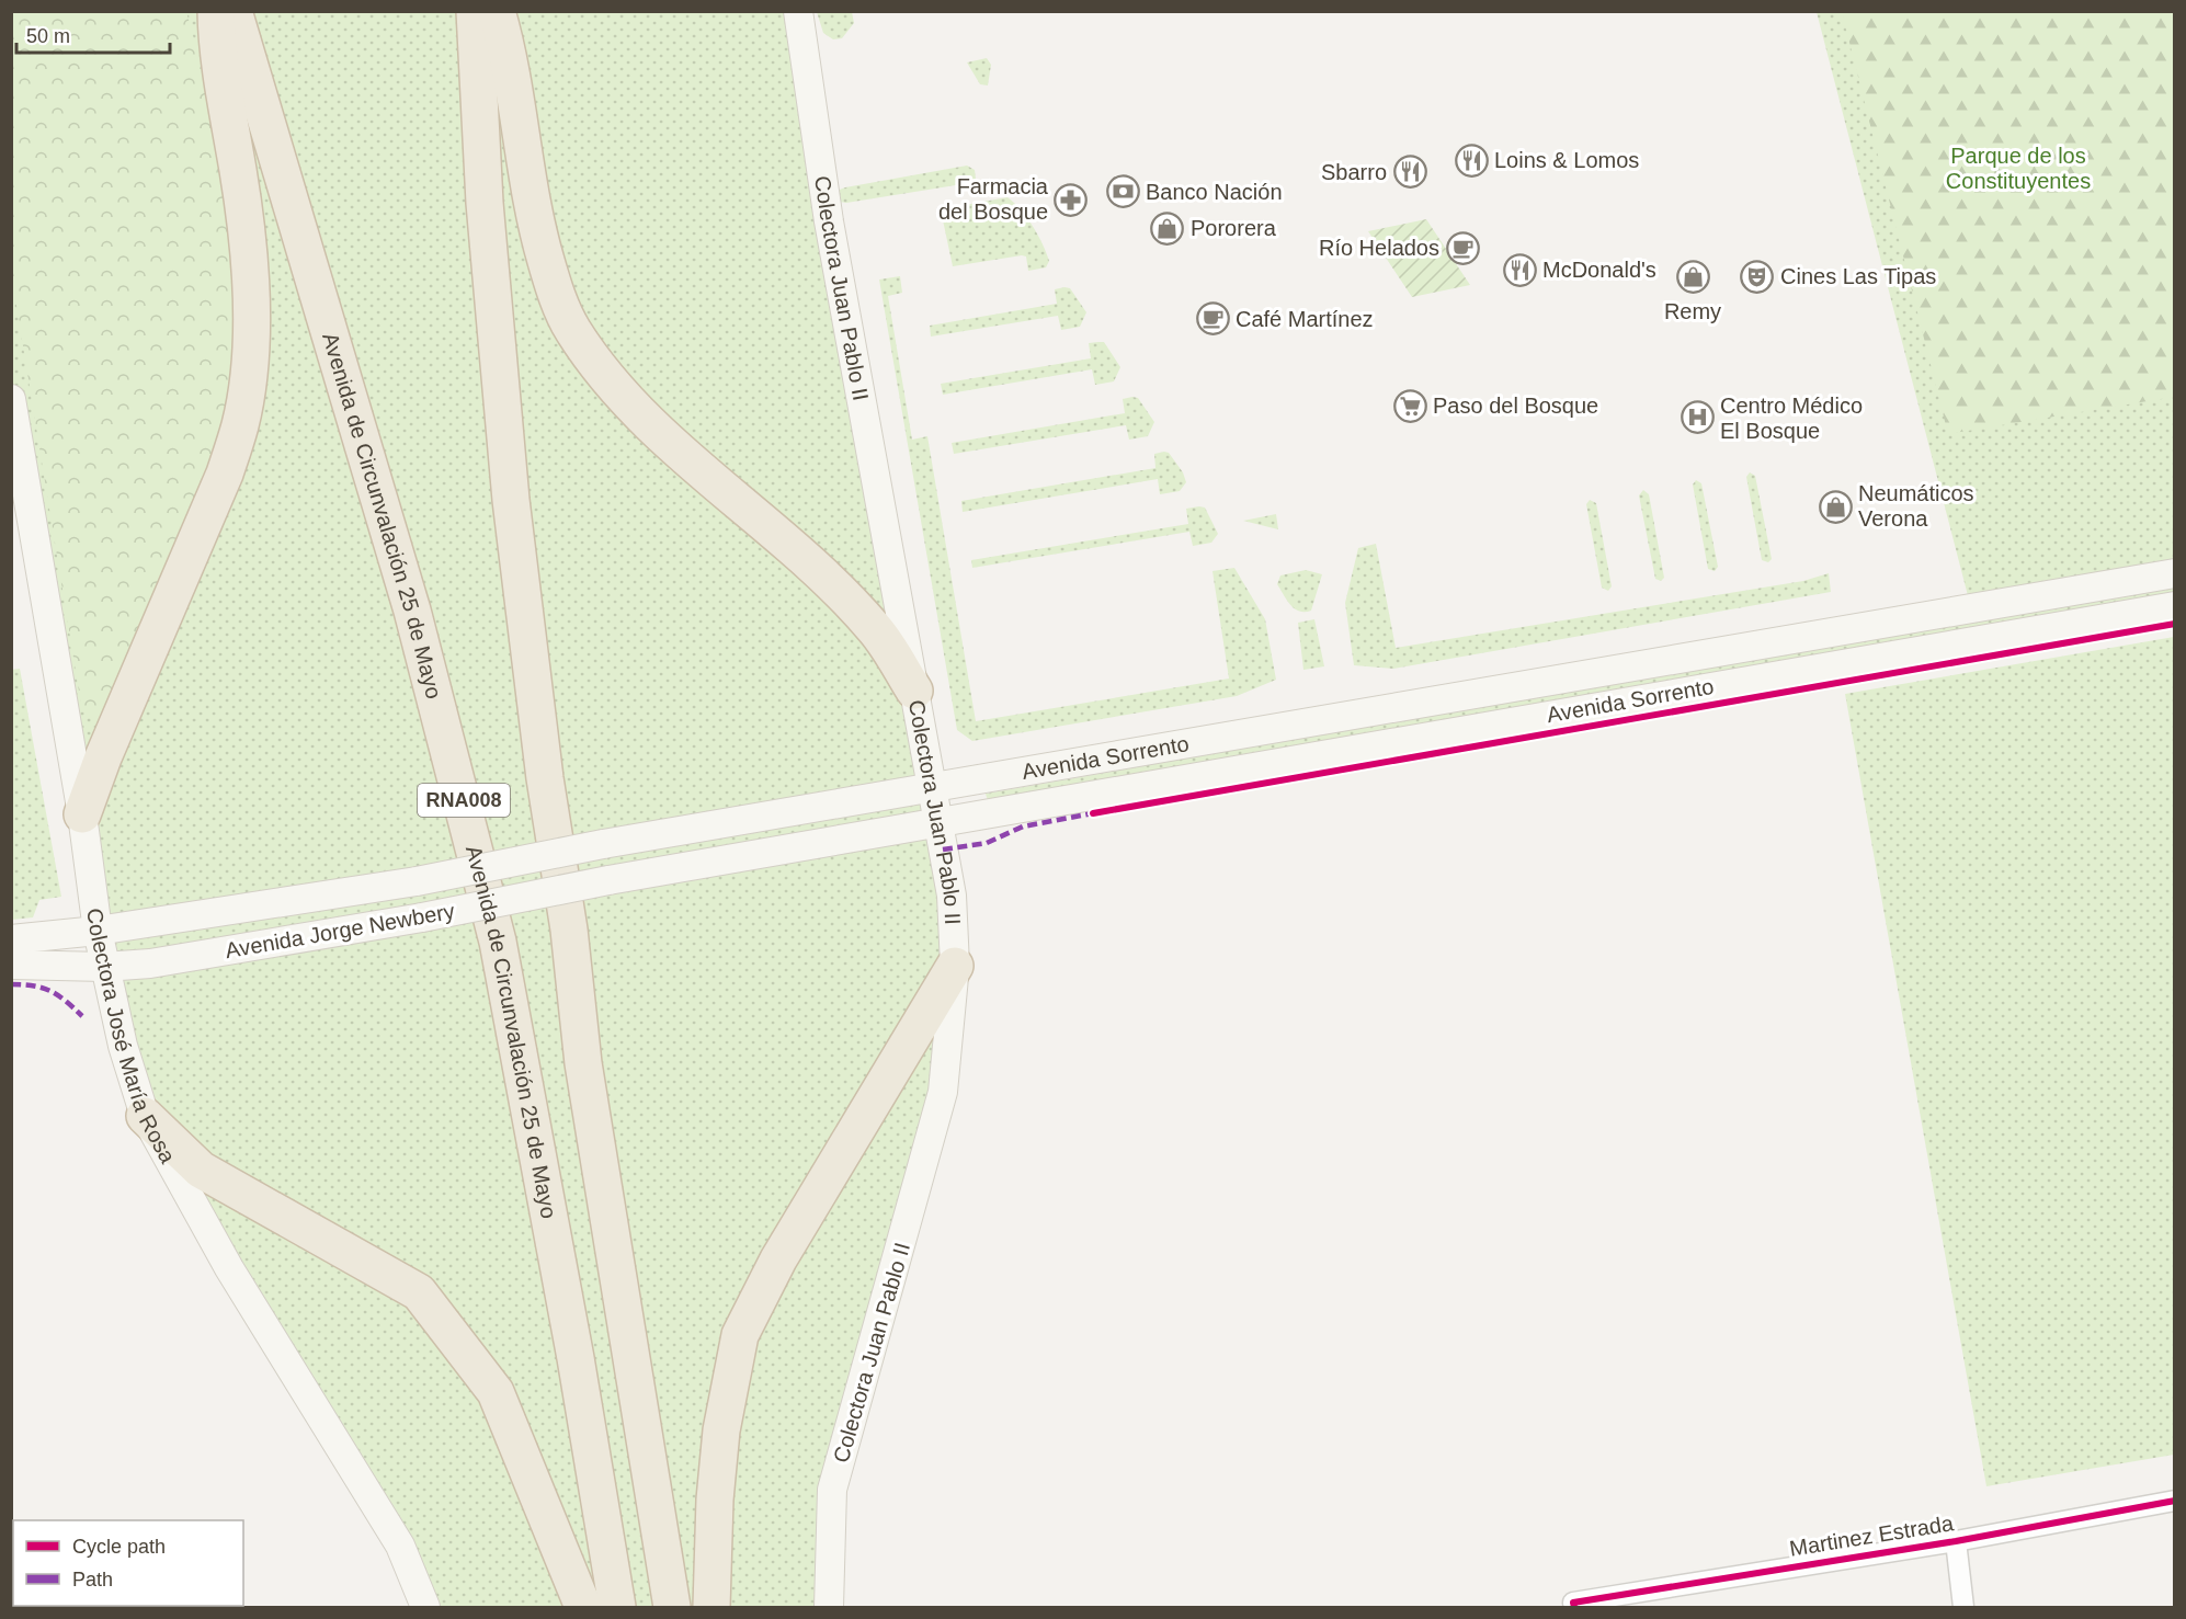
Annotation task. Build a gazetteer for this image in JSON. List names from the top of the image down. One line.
{"streets":{"highway":["Avenida de Circunvalación 25 de Mayo","RNA008"],"main road":["Colectora Juan Pablo II","Avenida Sorrento","Avenida Jorge Newbery","Colectora José María Rosa"],"street":["Martinez Estrada"]},"crossings":[["Colectora Juan Pablo II","Avenida Sorrento"],["Colectora Juan Pablo II","Avenida Jorge Newbery"],["Avenida Sorrento","Avenida Jorge Newbery"],["Avenida Jorge Newbery","Colectora José María Rosa"]],"parks":["Parque de los Constituyentes"],"places":{"restaurant":["Loins & Lomos","Sbarro","McDonald's"],"bank":["Banco Nación"],"pharmacy":["Farmacia del Bosque"],"shop":["Pororera","Remy","Neumáticos Verona"],"cafe":["Río Helados","Café Martínez"],"theatre":["Cines Las Tipas"],"supermarket":["Paso del Bosque"],"hospital":["Centro Médico El Bosque"]},"legend":["Cycle path","Path"],"scale_bar":"50 m"}
